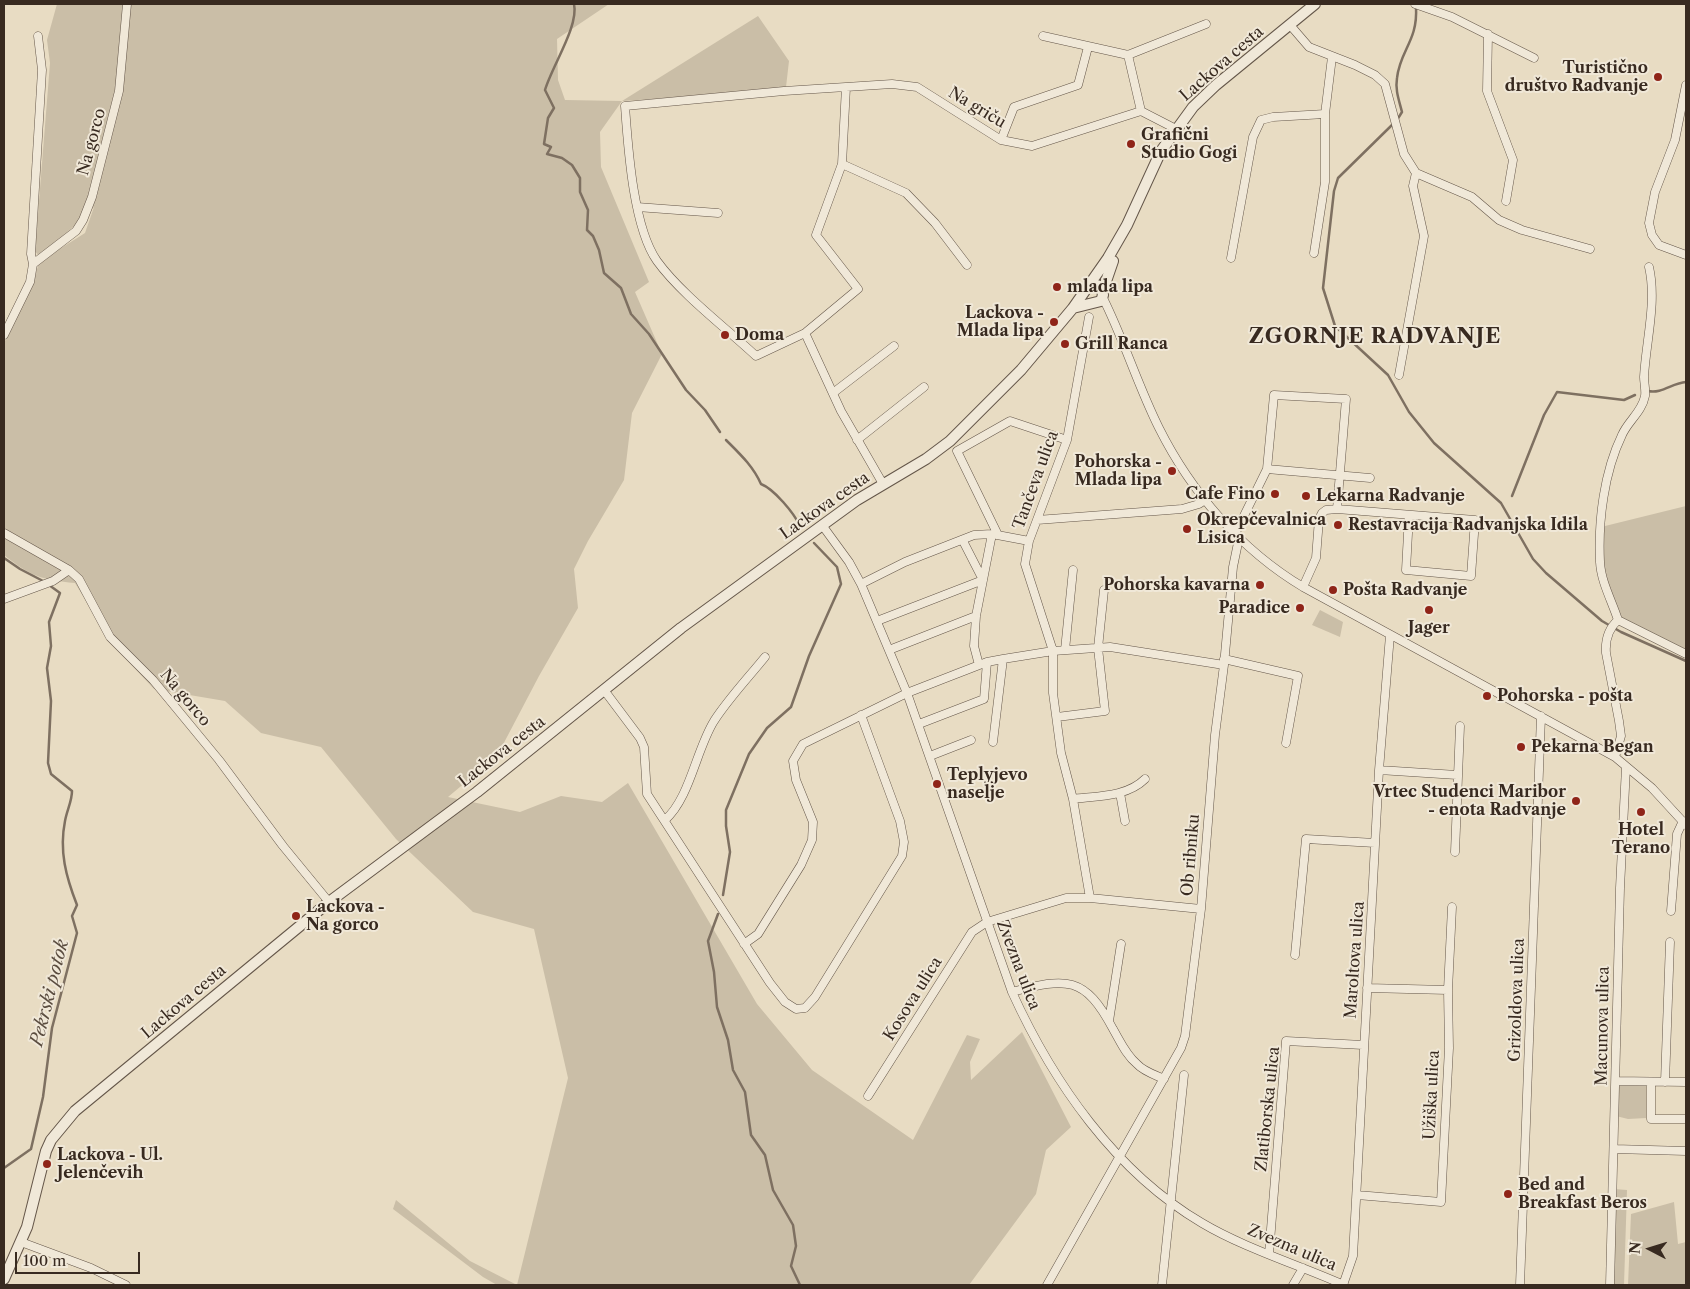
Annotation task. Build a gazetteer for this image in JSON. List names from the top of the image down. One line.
{"streets":{"street":["Lackova cesta","Na griču","Na gorco","Tančeva ulica","Ob ribniku","Maroltova ulica","Zvezna ulica","Kosova ulica","Grizoldova ulica","Macunova ulica","Užiška ulica","Zlatiborska ulica"]},"crossings":[["Lackova cesta","Na gorco"],["Lackova cesta","Zvezna ulica"],["Ob ribniku","Zvezna ulica"],["Maroltova ulica","Zvezna ulica"],["Maroltova ulica","Užiška ulica"],["Maroltova ulica","Zlatiborska ulica"],["Zvezna ulica","Kosova ulica"],["Zvezna ulica","Zlatiborska ulica"]],"districts":["ZGORNJE RADVANJE"],"water":["Pekrski potok"],"places":["Turistično društvo Radvanje","Grafični Studio Gogi","mlada lipa","Lackova - Mlada lipa","Doma","Grill Ranca","Pohorska - Mlada lipa","Cafe Fino","Lekarna Radvanje","Restavracija Radvanjska Idila","Okrepčevalnica Lisica","Pohorska kavarna","Pošta Radvanje","Paradice","Jager","Pohorska - pošta","Pekarna Began","Teplyjevo naselje","Vrtec Studenci Maribor - enota Radvanje","Hotel Terano","Lackova - Na gorco","Lackova - Ul. Jelenčevih","Bed and Breakfast Beros"],"scale_bar":"100 m","north":"left"}
